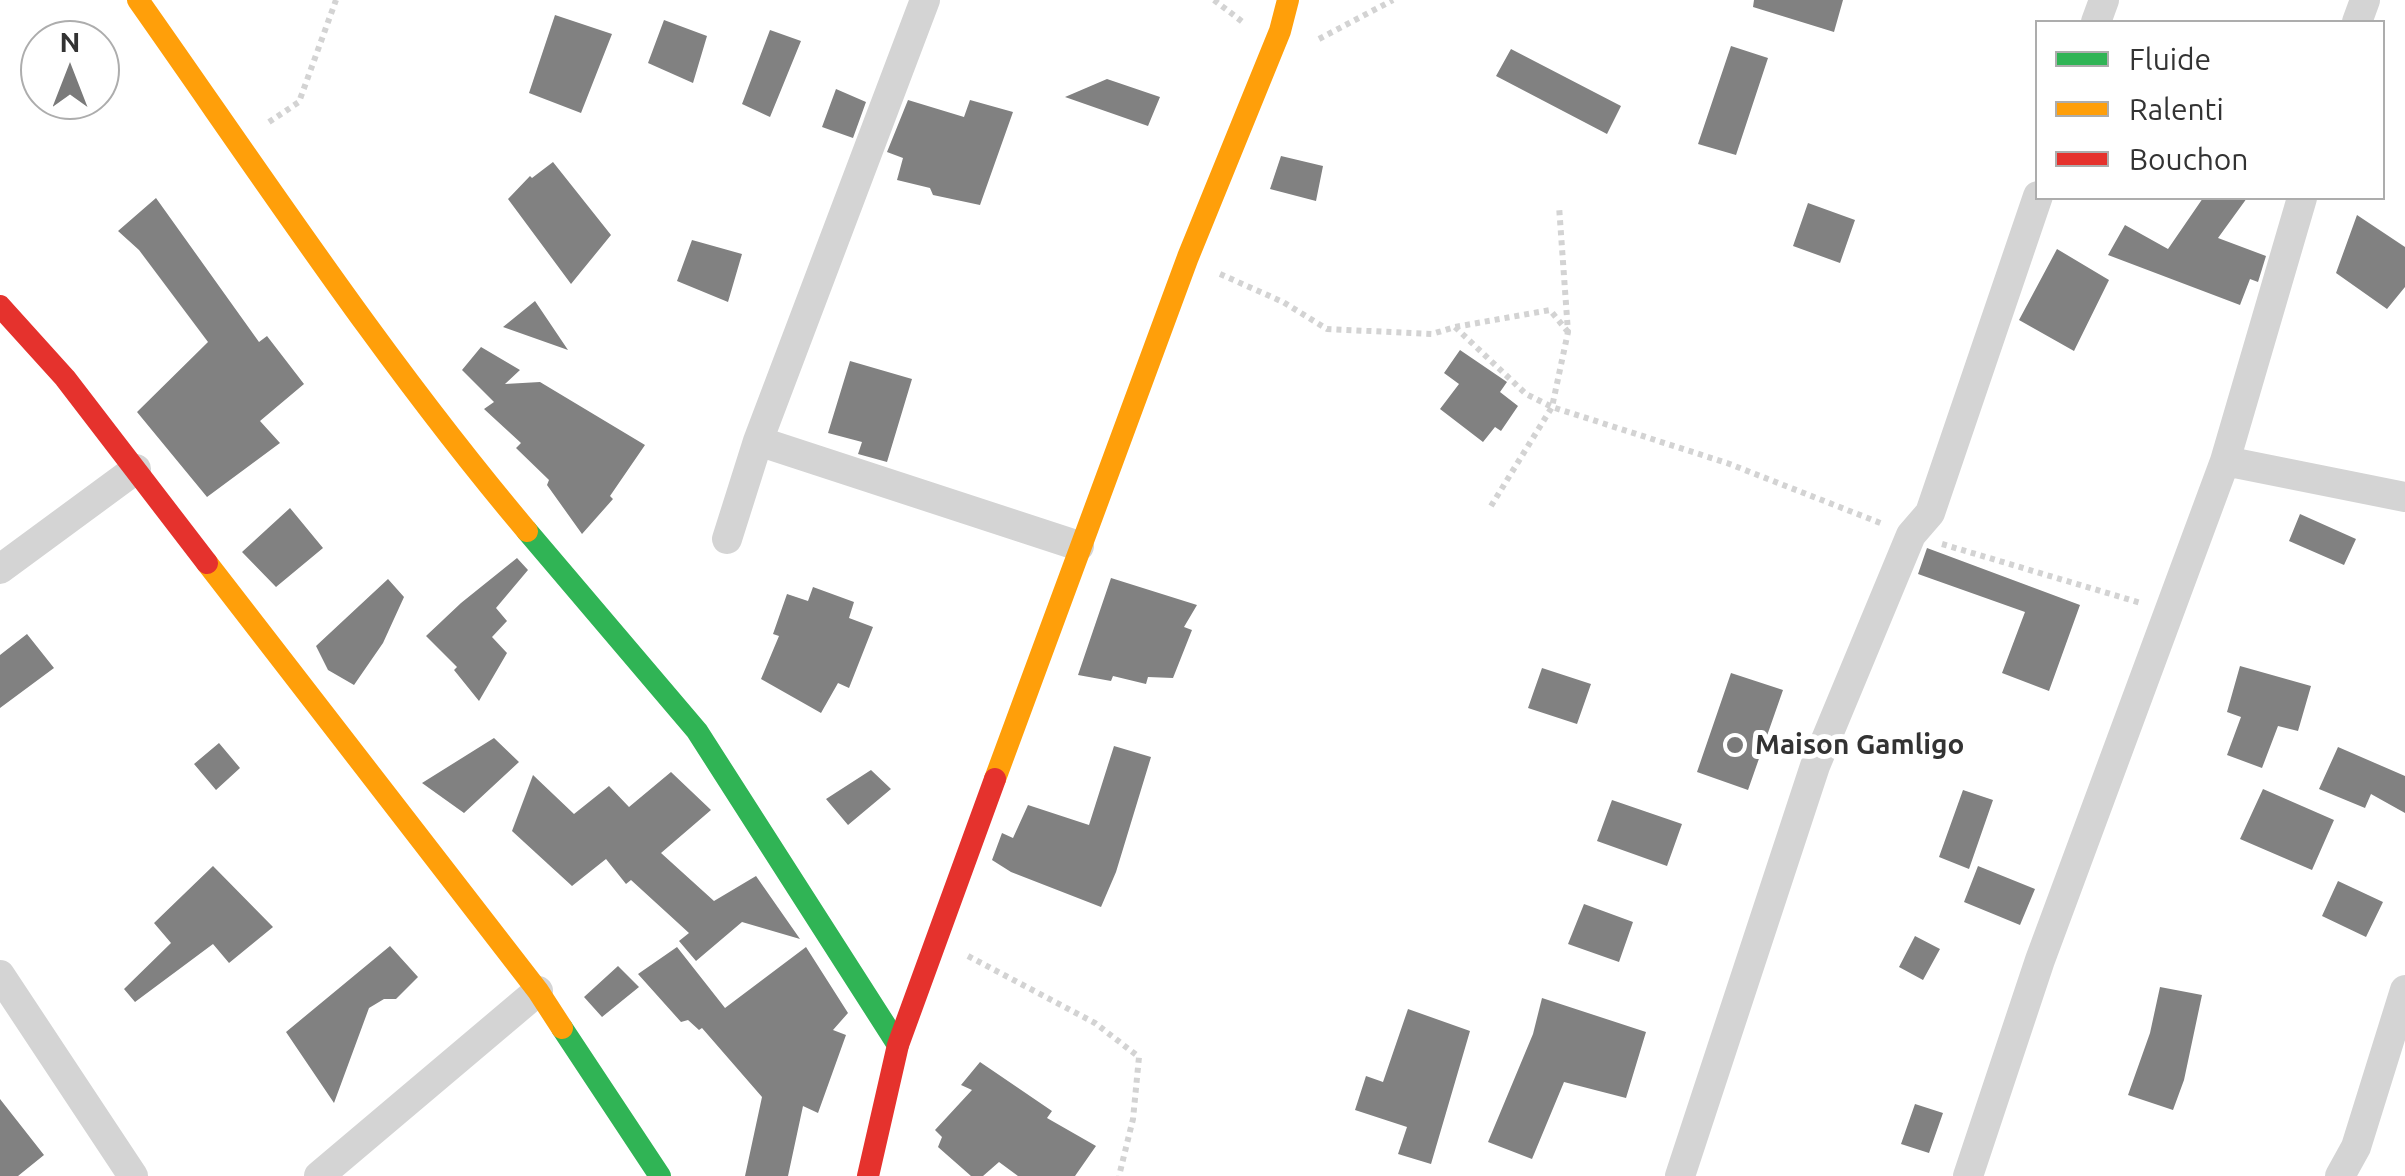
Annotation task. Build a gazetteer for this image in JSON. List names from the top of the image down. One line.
{"places":["Maison Gamligo"],"legend":["Fluide","Ralenti","Bouchon"],"north":"top"}
